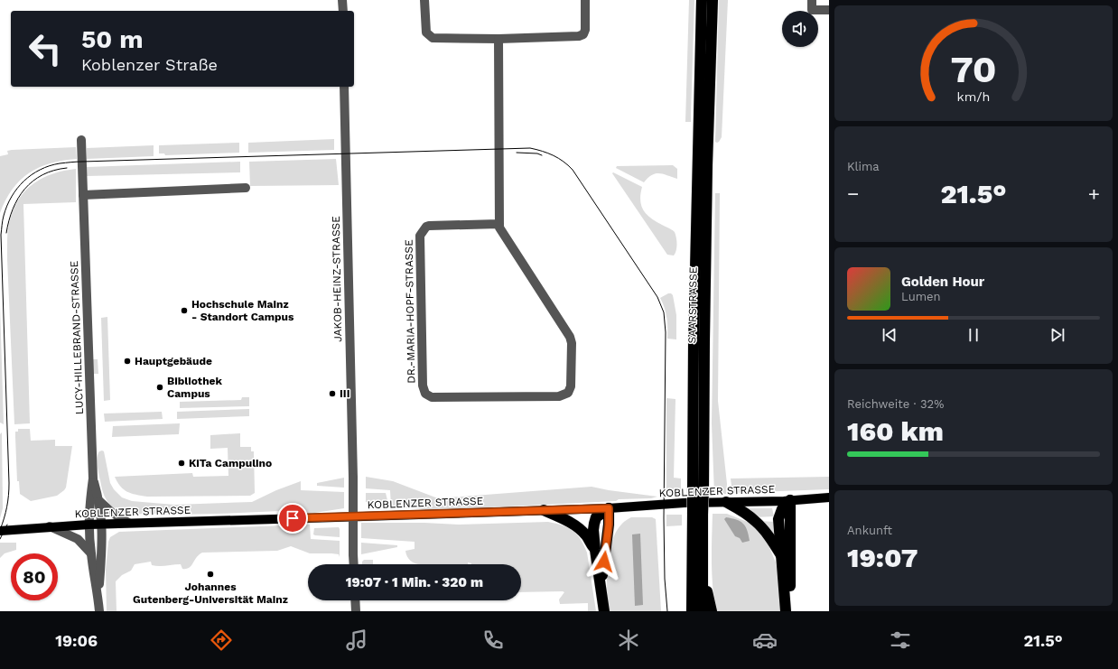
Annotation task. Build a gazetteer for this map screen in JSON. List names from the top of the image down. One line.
{"streets":{"highway":["SAARSTRASSE"],"main road":["KOBLENZER STRASSE"],"street":["JAKOB-HEINZ-STRASSE","DR.-MARIA-HOPF-STRASSE","LUCY-HILLEBRAND-STRASSE"]},"crossings":[["LUCY-HILLEBRAND-STRASSE","KOBLENZER STRASSE"]],"places":["Hochschule Mainz - Standort Campus","Hauptgebäude","Bibliothek Campus","III","KiTa Campulino","Johannes Gutenberg-Universität Mainz"],"page":{"turn":["50 m","Koblenzer Straße"],"tile":["Klima",["Reichweite · 32%","160 km"],["Ankunft","19:07"]],"heat":["−","21.5°","+"],"song":["Golden Hour","Lumen"],"limit":"80","trip":"19:07 · 1 Min. · 320 m","tabs":["19:06","21.5°"],"gauge":["70","km/h"]}}
